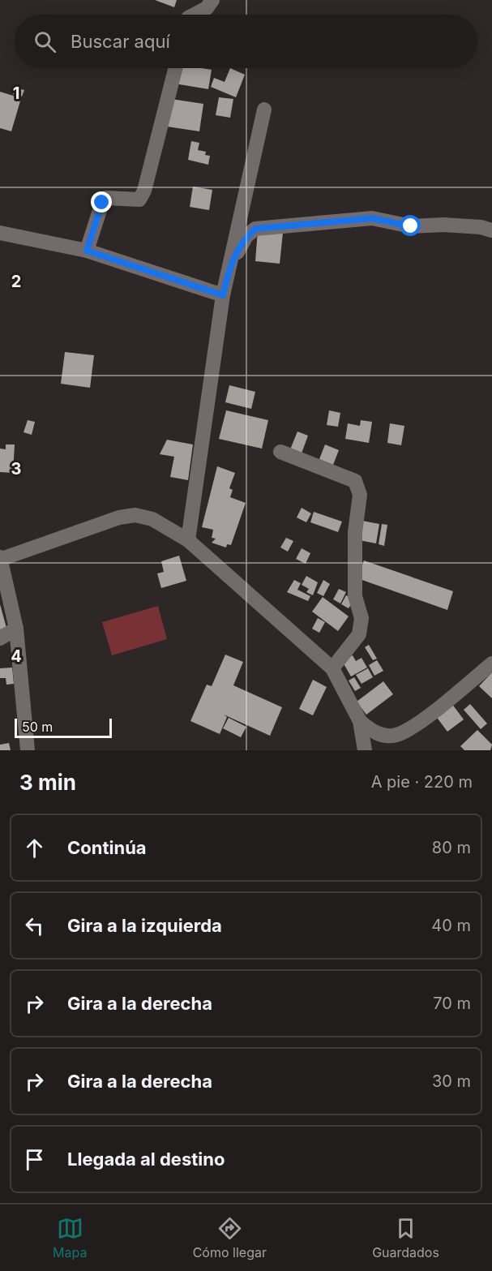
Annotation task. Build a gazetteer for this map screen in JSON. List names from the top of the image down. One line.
{"scale_bar":"50 m","page":{"search":"Buscar aquí","scale":"50 m","heading":["3 min","A pie · 220 m"],"list":[["Continúa","80 m"],["Gira a la izquierda","40 m"],["Gira a la derecha","70 m"],["Gira a la derecha","30 m"],"Llegada al destino"],"nav":["Mapa","Cómo llegar","Guardados"]},"grid":{"rows":["1","2","3","4"]}}
